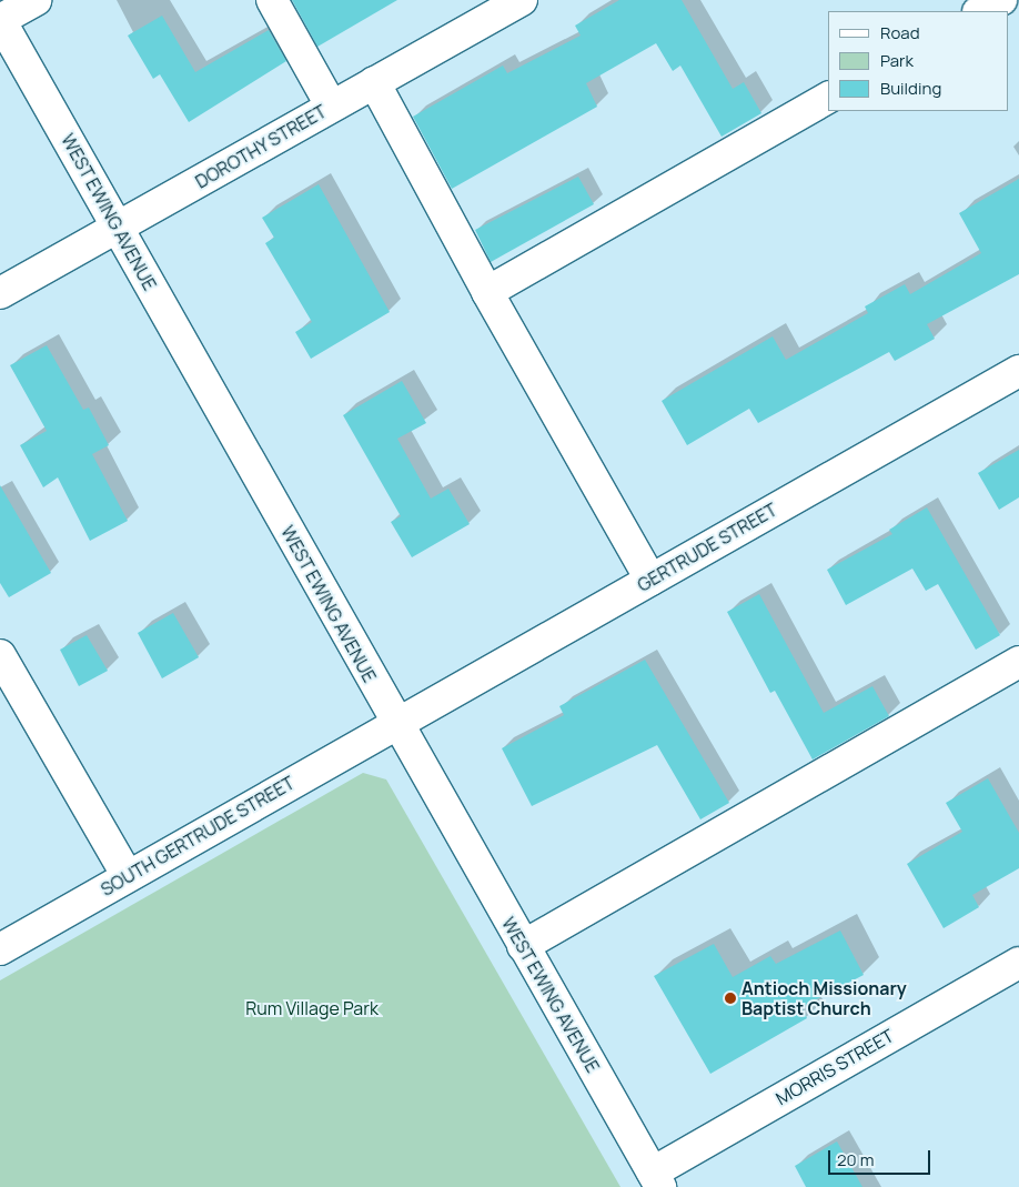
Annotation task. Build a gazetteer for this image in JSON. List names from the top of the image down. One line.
{"streets":{"street":["DOROTHY STREET","WEST EWING AVENUE","GERTRUDE STREET","SOUTH GERTRUDE STREET","MORRIS STREET"]},"crossings":[["DOROTHY STREET","WEST EWING AVENUE"],["WEST EWING AVENUE","GERTRUDE STREET"],["WEST EWING AVENUE","SOUTH GERTRUDE STREET"],["WEST EWING AVENUE","MORRIS STREET"],["GERTRUDE STREET","SOUTH GERTRUDE STREET"]],"parks":["Rum Village Park"],"places":["Antioch Missionary Baptist Church"],"legend":["Road","Park","Building"],"scale_bar":"20 m"}
